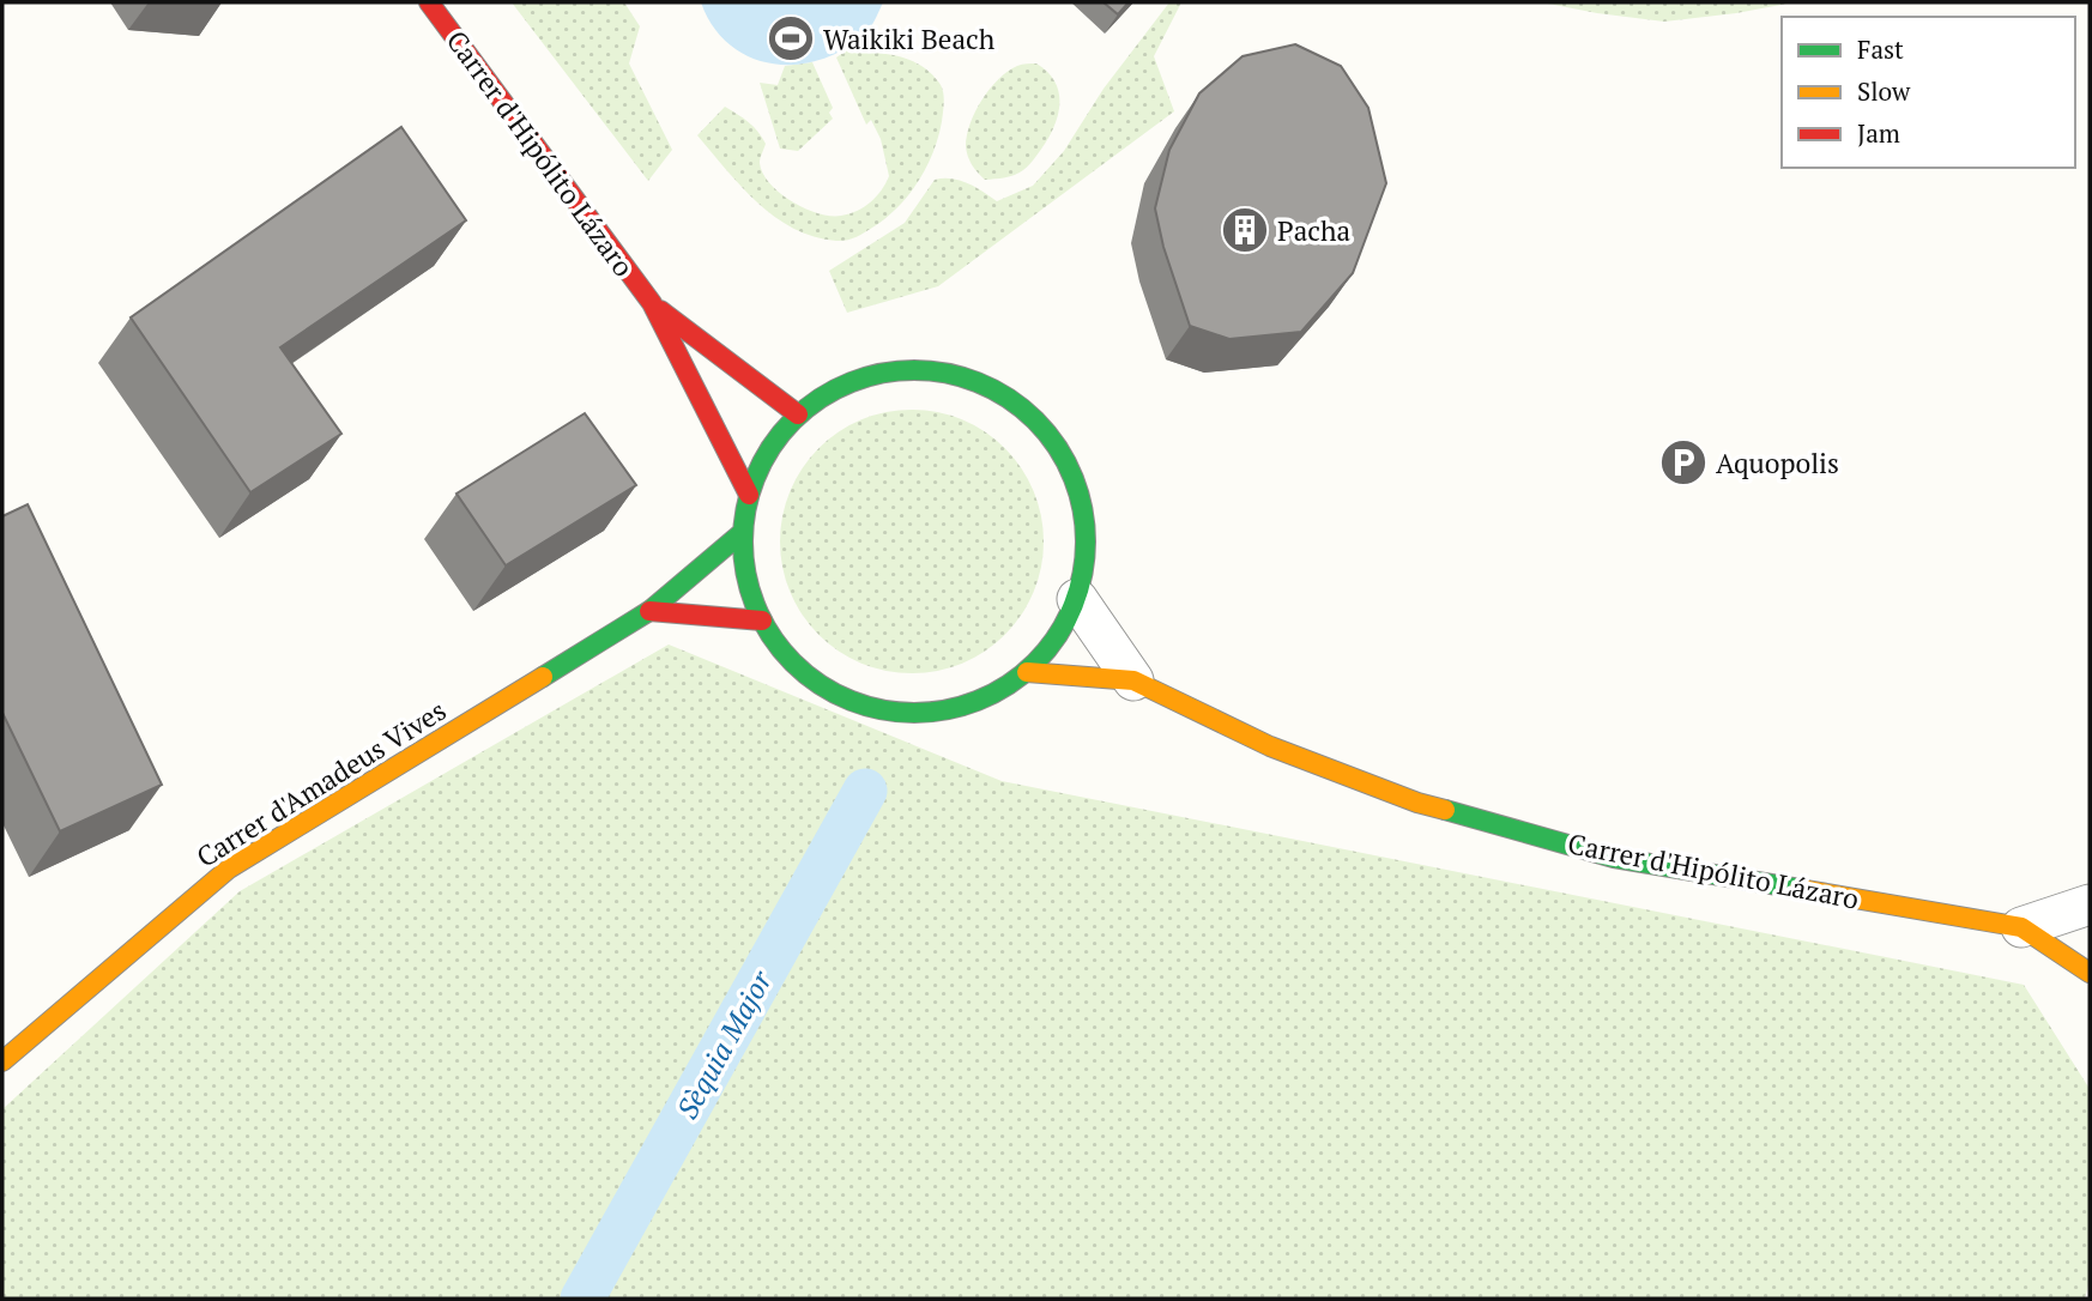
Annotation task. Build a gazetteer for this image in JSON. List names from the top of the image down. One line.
{"streets":{"street":["Carrer d'Hipólito Lázaro","Carrer d'Amadeus Vives"]},"water":["Sèquia Major"],"places":{"sports":["Waikiki Beach"],"building":["Pacha"],"parking":["Aquopolis"]},"legend":["Fast","Slow","Jam"]}
